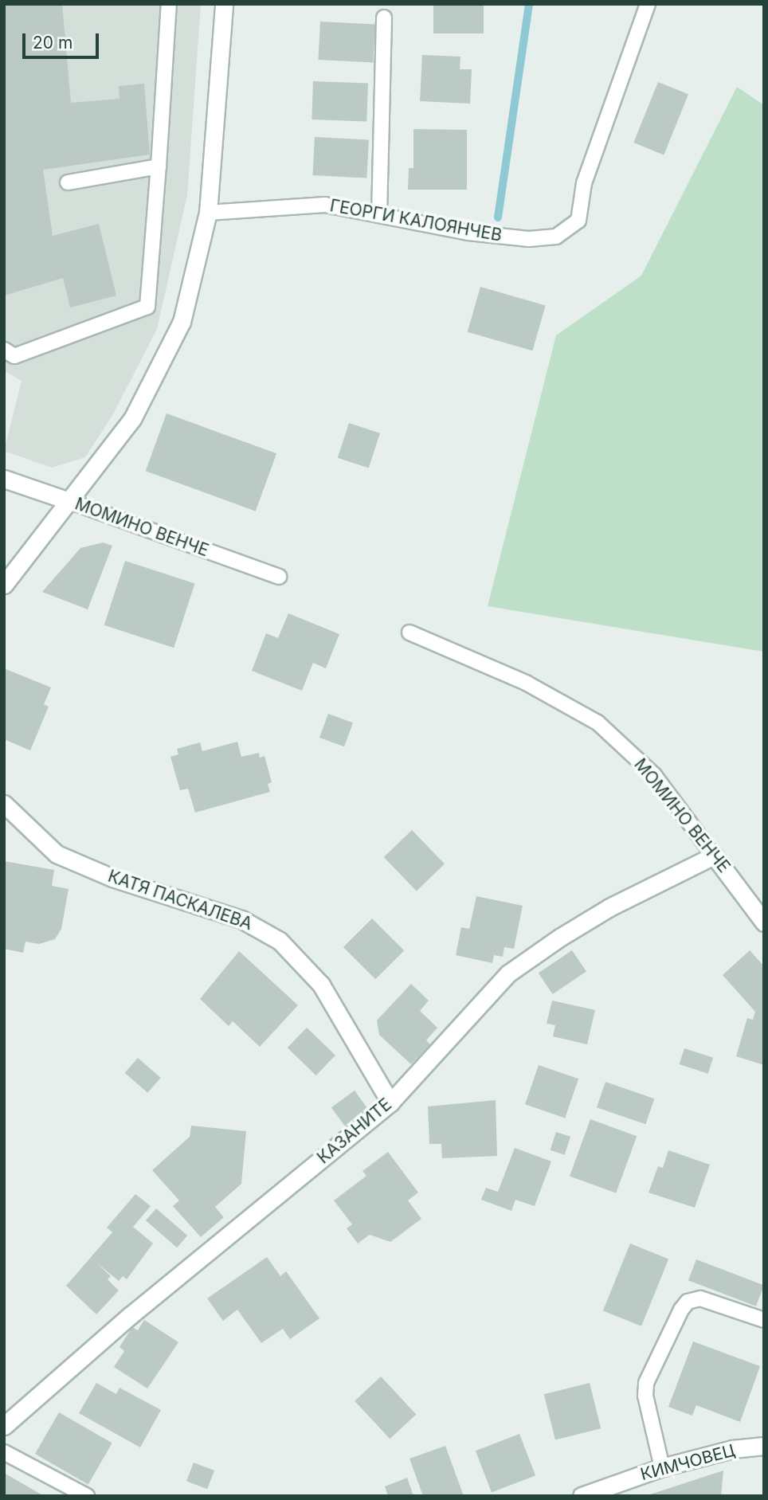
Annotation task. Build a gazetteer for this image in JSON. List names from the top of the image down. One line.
{"streets":{"street":["МОМИНО ВЕНЧЕ","КАТЯ ПАСКАЛЕВА","КАЗАНИТЕ","КИМЧОВЕЦ"],"lane":["ГЕОРГИ КАЛОЯНЧЕВ"]},"crossings":[["МОМИНО ВЕНЧЕ","КАЗАНИТЕ"],["КАТЯ ПАСКАЛЕВА","КАЗАНИТЕ"]],"scale_bar":"20 m"}
